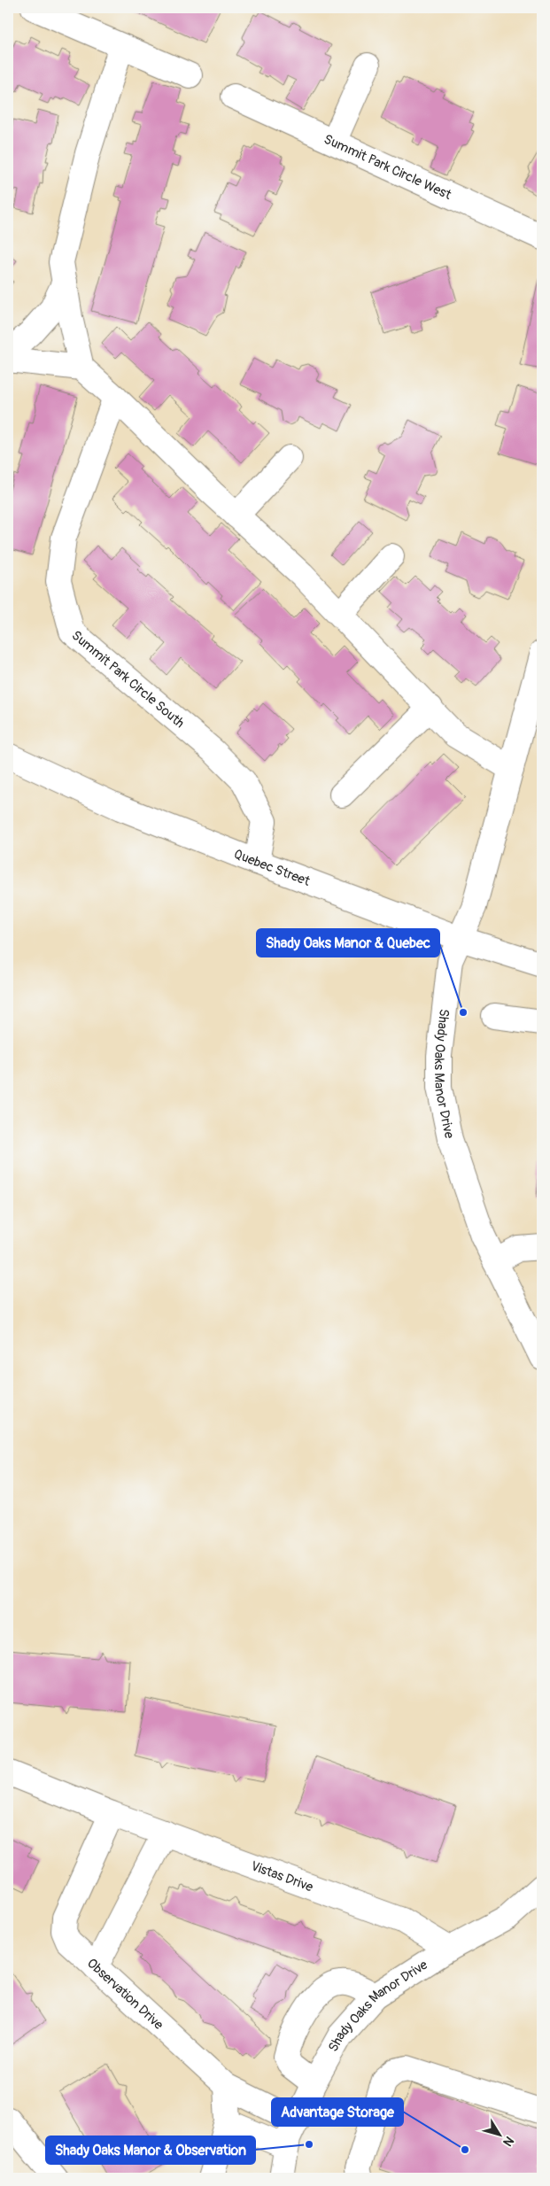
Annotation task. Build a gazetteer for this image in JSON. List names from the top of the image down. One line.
{"streets":{"street":["Summit Park Circle West","Summit Park Circle South","Quebec Street","Shady Oaks Manor Drive","Vistas Drive","Observation Drive"]},"crossings":[["Summit Park Circle South","Quebec Street"],["Quebec Street","Shady Oaks Manor Drive"],["Shady Oaks Manor Drive","Vistas Drive"],["Shady Oaks Manor Drive","Observation Drive"],["Vistas Drive","Observation Drive"]],"places":["Shady Oaks Manor & Quebec","Shady Oaks Manor & Observation","Advantage Storage"],"north":"bottom right"}
